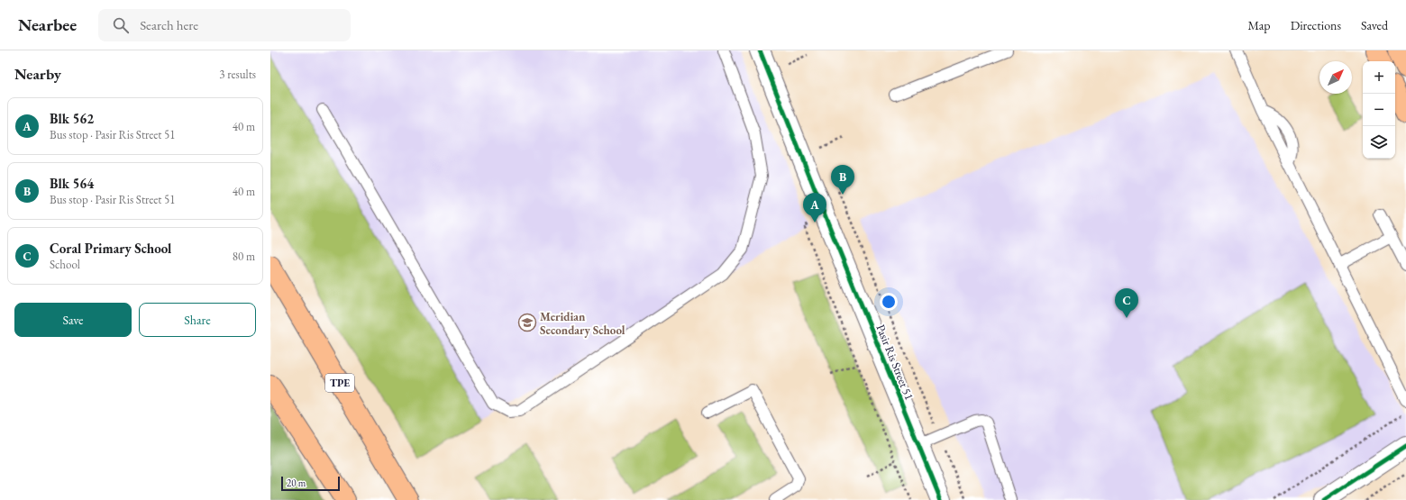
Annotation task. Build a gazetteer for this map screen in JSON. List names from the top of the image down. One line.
{"streets":{"main road":["TPE"],"street":["Pasir Ris Street 51"]},"places":{"school or university":["Meridian Secondary School"]},"scale_bar":"20 m","north":"top right","page":{"header":"Nearbee","search":"Search here","nav":["Map","Directions","Saved"],"heading":["Nearby","3 results"],"map_buttons":["+","−"],"list":[{"mark":"A","name":"Blk 562","note":"Bus stop · Pasir Ris Street 51","value":"40 m"},{"mark":"B","name":"Blk 564","note":"Bus stop · Pasir Ris Street 51","value":"40 m"},{"mark":"C","name":"Coral Primary School","note":"School","value":"80 m"}],"pins":["B","A","C"],"buttons":["Save","Share"],"scale":"20 m"}}
